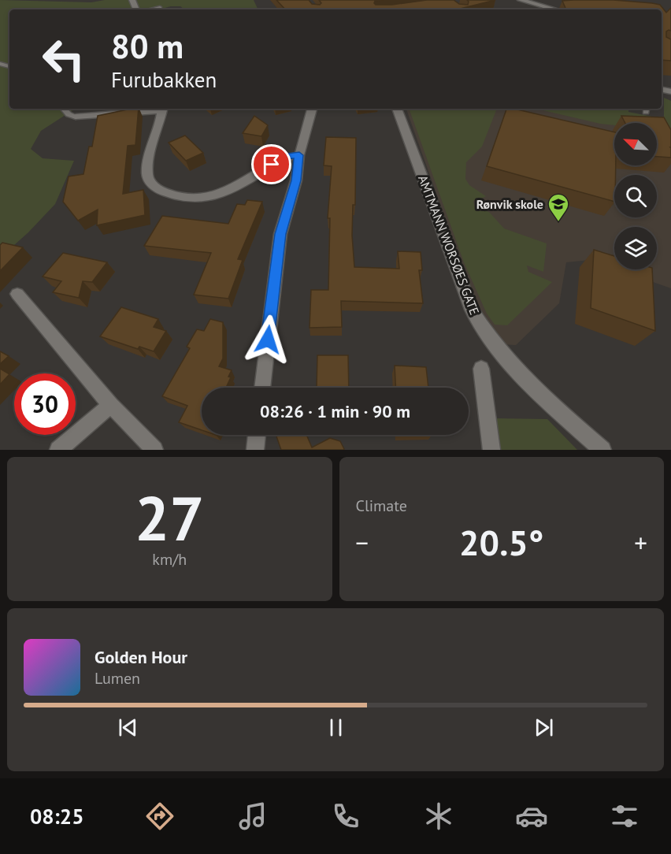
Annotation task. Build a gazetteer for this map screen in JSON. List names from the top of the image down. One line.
{"streets":{"street":["AMTMANN WORSØES GATE"]},"places":{"school or university":["Rønvik skole"]},"north":"top left","page":{"turn":["80 m","Furubakken"],"limit":"30","trip":"08:26 · 1 min · 90 m","tile":[["27","km/h"],"Climate"],"heat":["−","20.5°","+"],"song":["Golden Hour","Lumen"],"tabs":"08:25"}}
